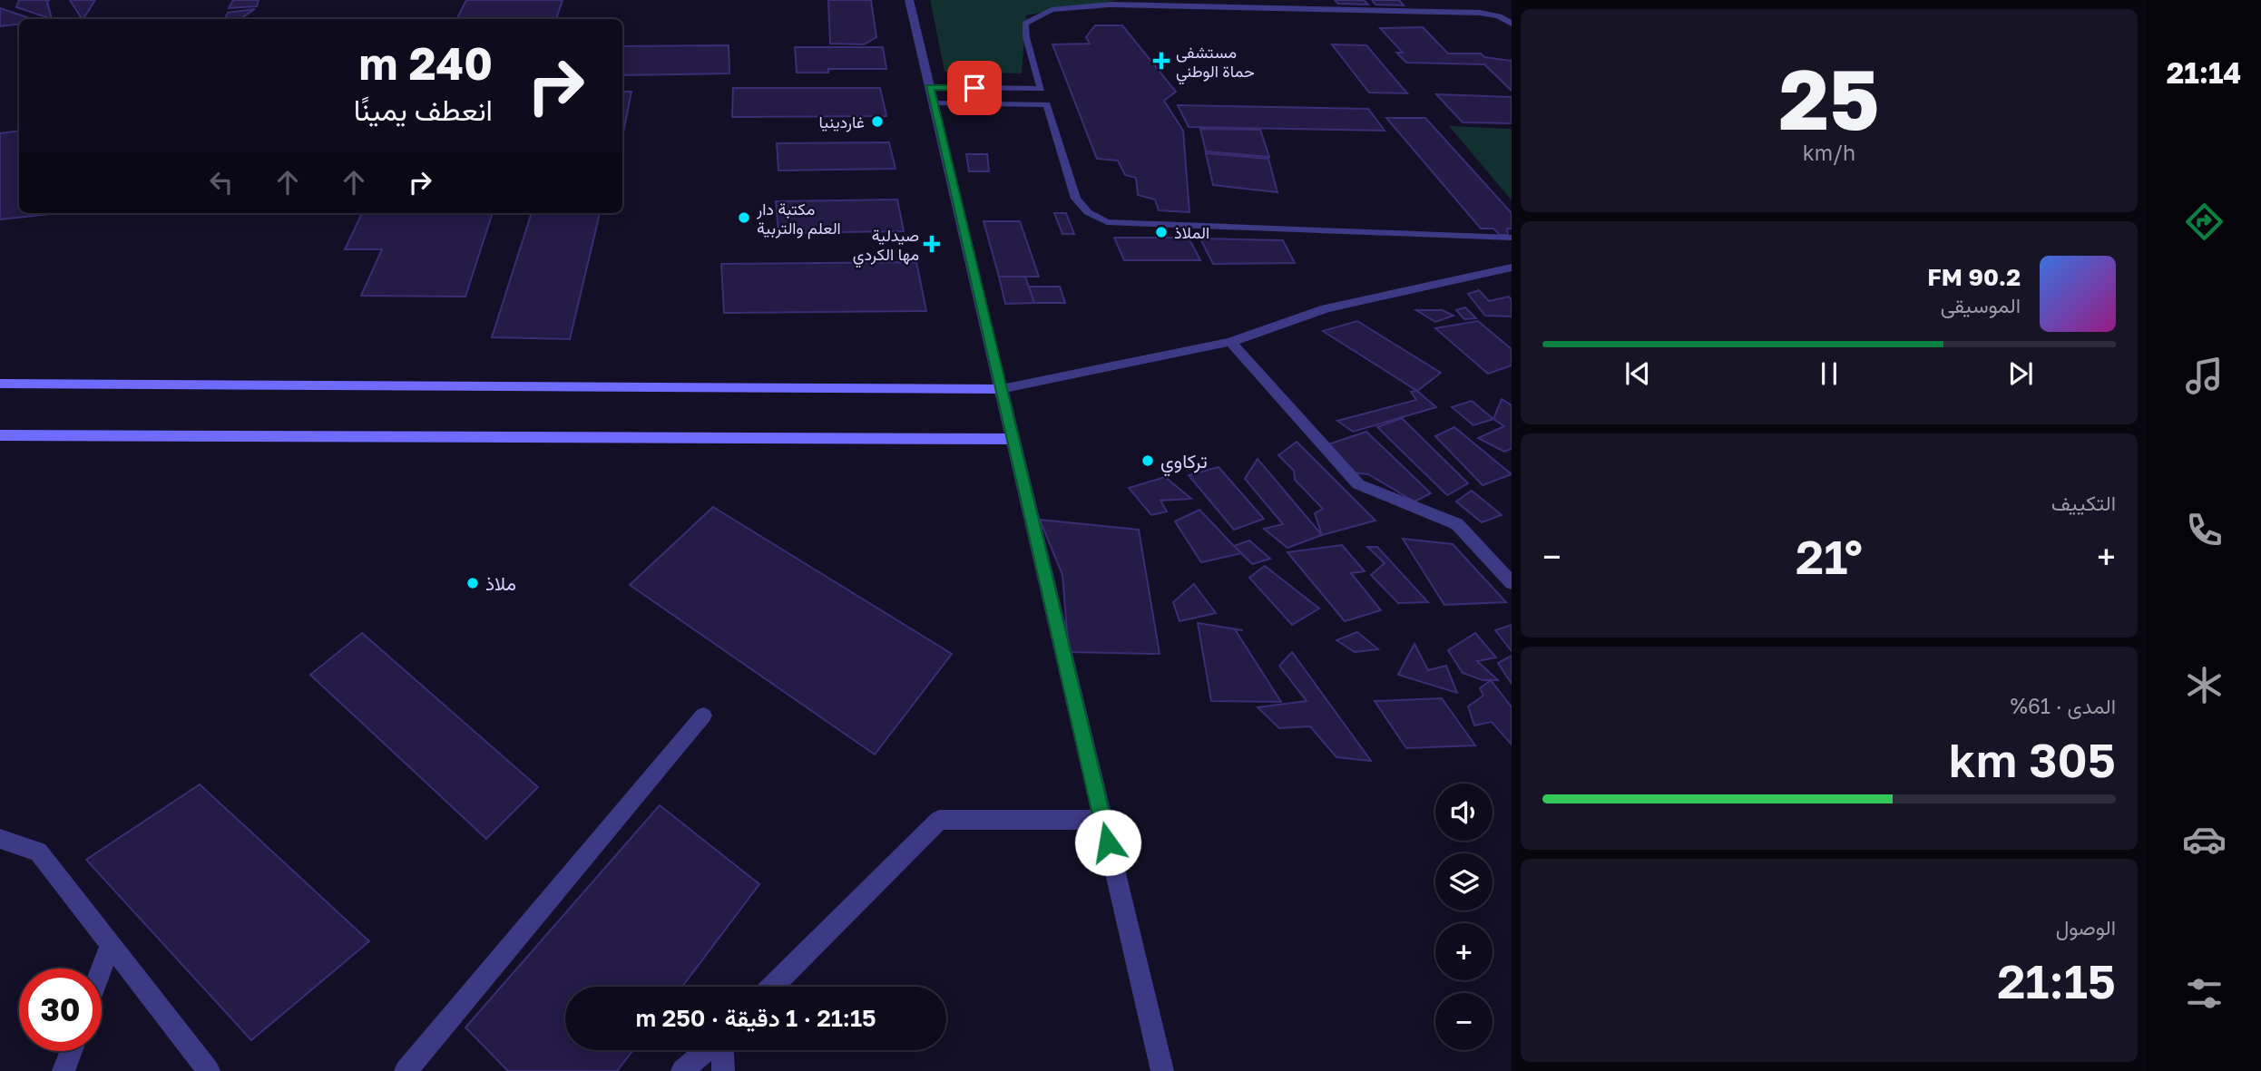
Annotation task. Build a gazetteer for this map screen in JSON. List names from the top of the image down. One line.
{"places":{"health":["مستشفى حماة الوطني","صيدلية مها الكردي"],"other":["غاردينيا","مكتبة دار العلم والتربية","الملاذ","تركاوي","ملاذ"]},"page":{"tabs":"21:14","tile":[["25","km/h"],"التكييف",["المدى · 61%","305 km"],["الوصول","21:15"]],"turn":["240 m","انعطف يمينًا"],"song":["90.2 FM","الموسيقى"],"heat":["−","21°","+"],"map_buttons":["+","−"],"limit":"30","trip":"21:15 · 1 دقيقة · 250 m"}}
